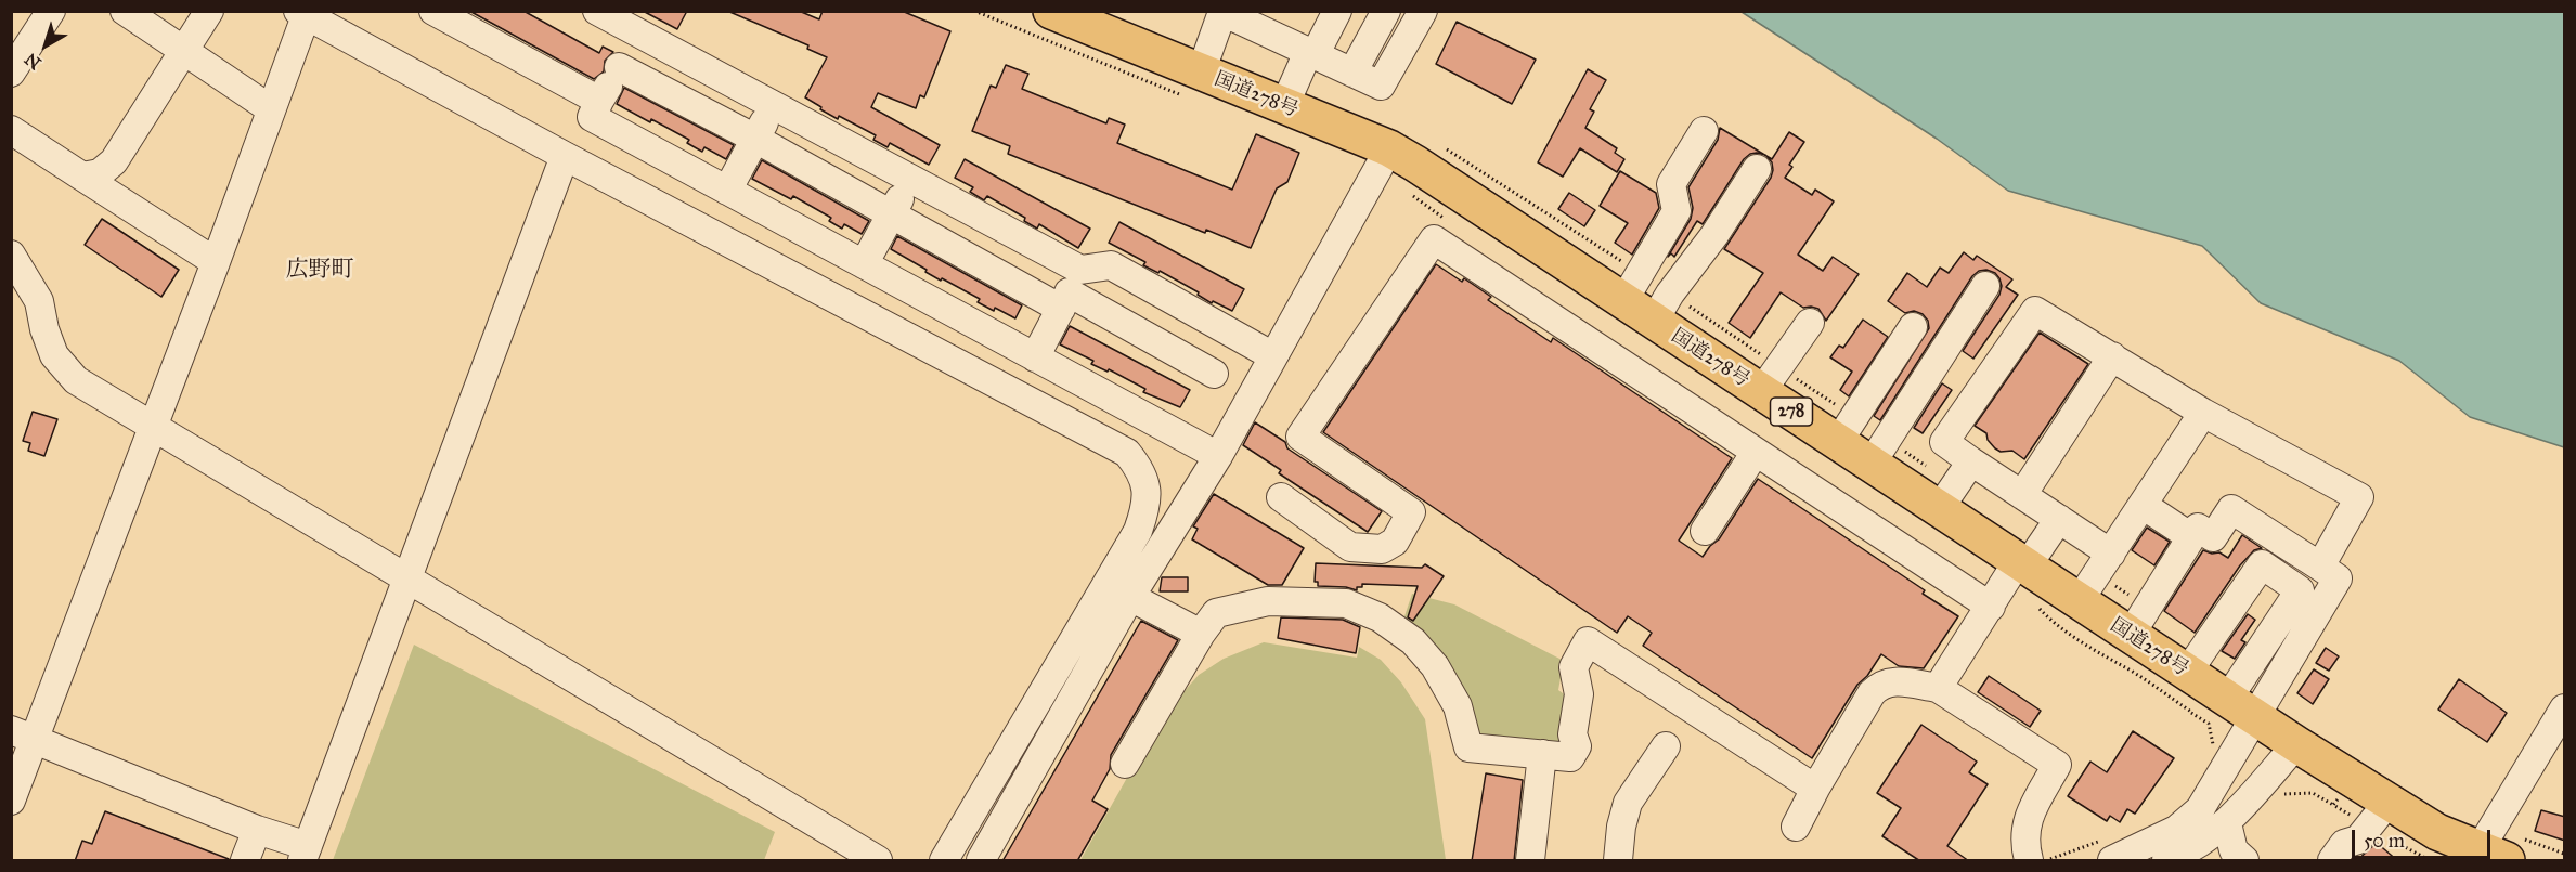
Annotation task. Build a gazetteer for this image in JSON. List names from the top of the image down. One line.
{"streets":{"highway":["国道278号","278"]},"districts":["広野町"],"scale_bar":"50 m","north":"bottom left"}
